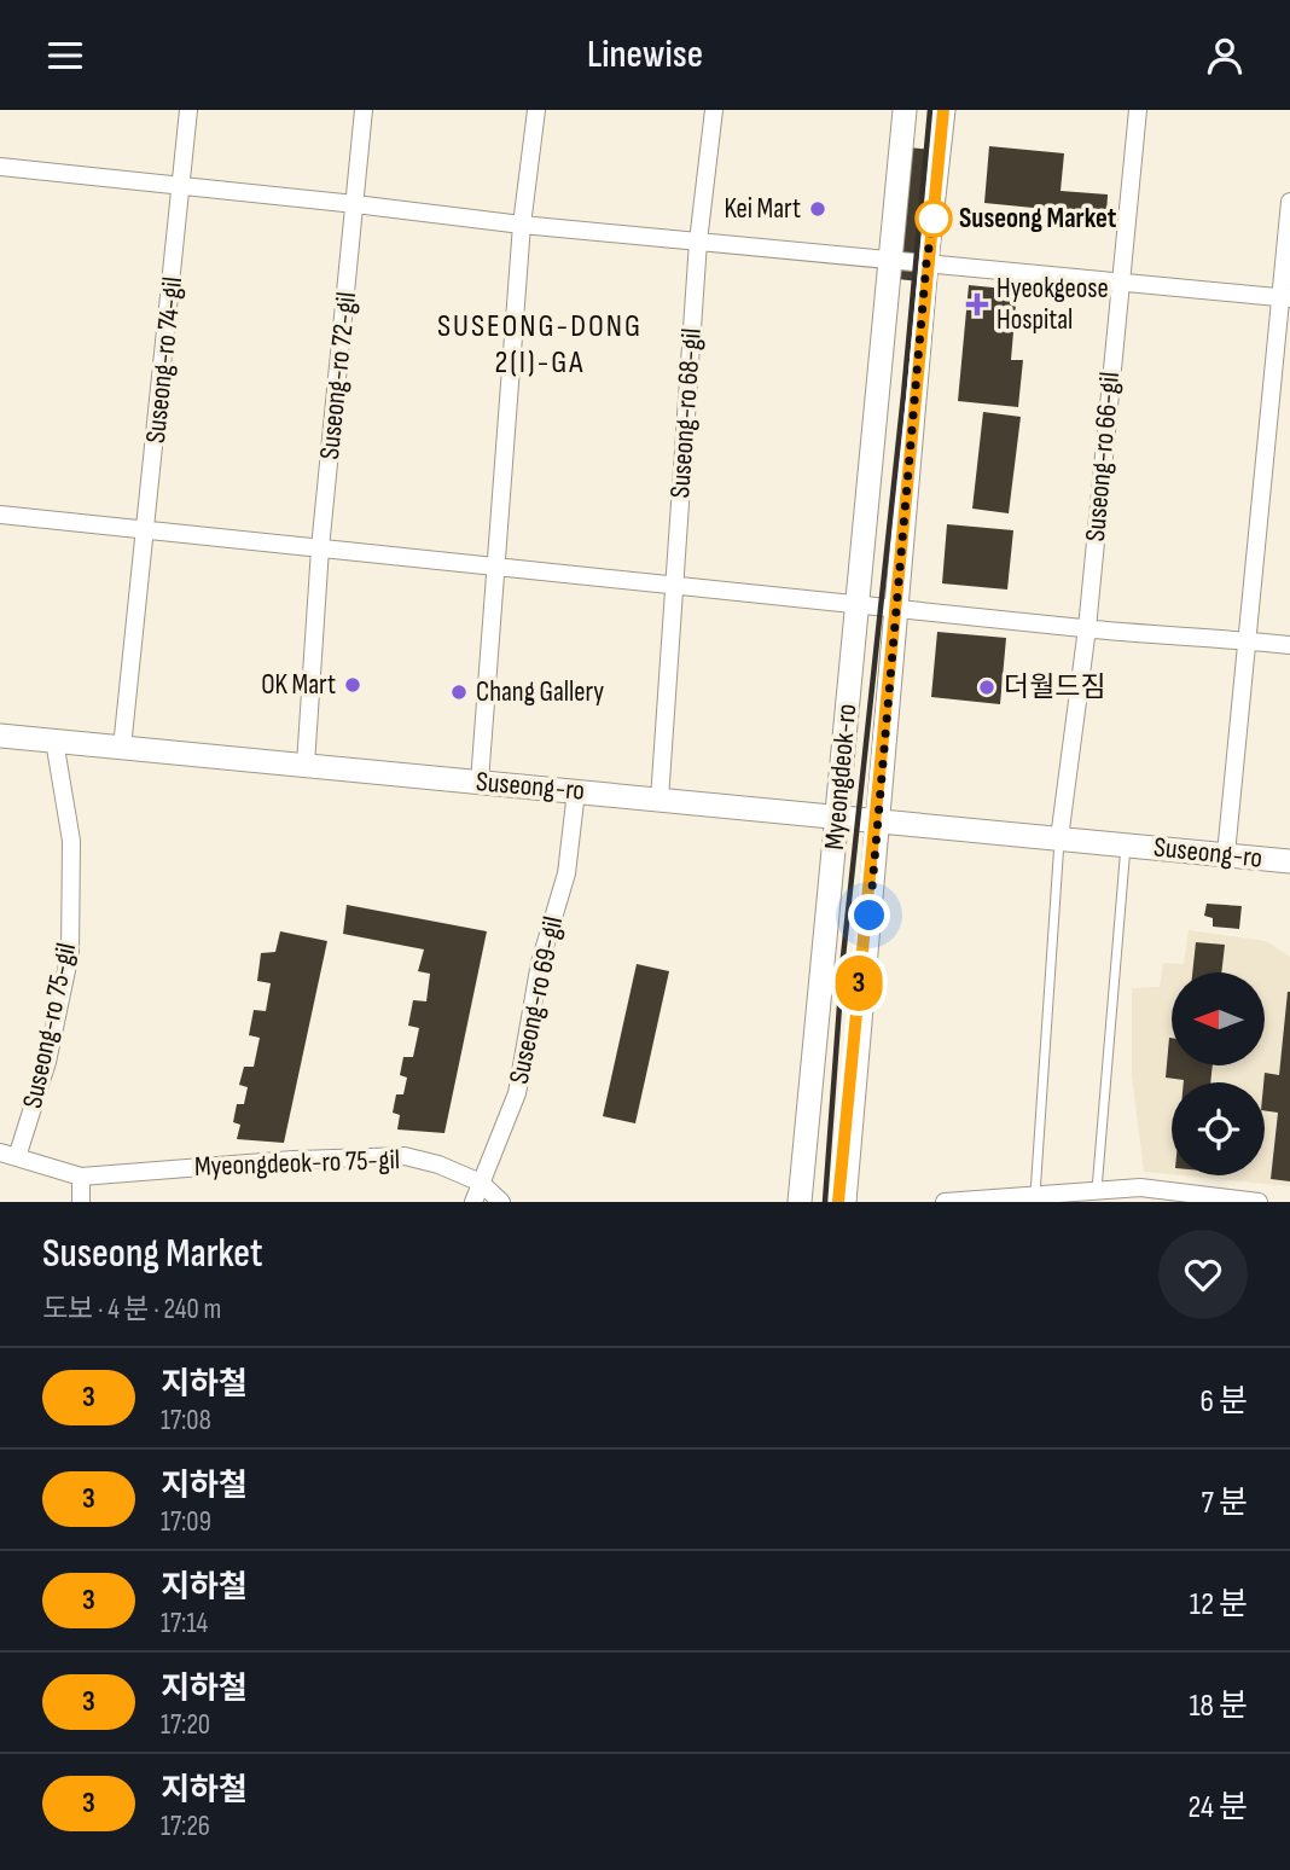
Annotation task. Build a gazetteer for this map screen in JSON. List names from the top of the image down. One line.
{"streets":{"main road":["Myeongdeok-ro","Suseong-ro"],"street":["Suseong-ro 74-gil","Suseong-ro 72-gil","Suseong-ro 68-gil","Suseong-ro 66-gil","Suseong-ro 69-gil","Suseong-ro 75-gil","Myeongdeok-ro 75-gil"]},"crossings":[["Suseong-ro 74-gil","Suseong-ro"],["Suseong-ro 72-gil","Suseong-ro"],["Suseong-ro 68-gil","Suseong-ro"],["Suseong-ro 66-gil","Suseong-ro"],["Myeongdeok-ro","Suseong-ro"],["Suseong-ro","Suseong-ro 69-gil"],["Suseong-ro","Suseong-ro 75-gil"],["Suseong-ro 69-gil","Myeongdeok-ro 75-gil"]],"districts":["SUSEONG-DONG 2(I)-GA"],"places":{"other":["Kei Mart","Suseong Market","OK Mart","더월드짐","Chang Gallery"],"health":["Hyeokgeose Hospital"]},"lines":["metro line 3"],"north":"left","page":{"header":"Linewise","on_map":"3","heading":["Suseong Market","도보 · 4 분 · 240 m"],"list":[{"mark":"3","name":"지하철","note":"17:08","value":"6 분"},{"mark":"3","name":"지하철","note":"17:09","value":"7 분"},{"mark":"3","name":"지하철","note":"17:14","value":"12 분"},{"mark":"3","name":"지하철","note":"17:20","value":"18 분"},{"mark":"3","name":"지하철","note":"17:26","value":"24 분"}]}}
